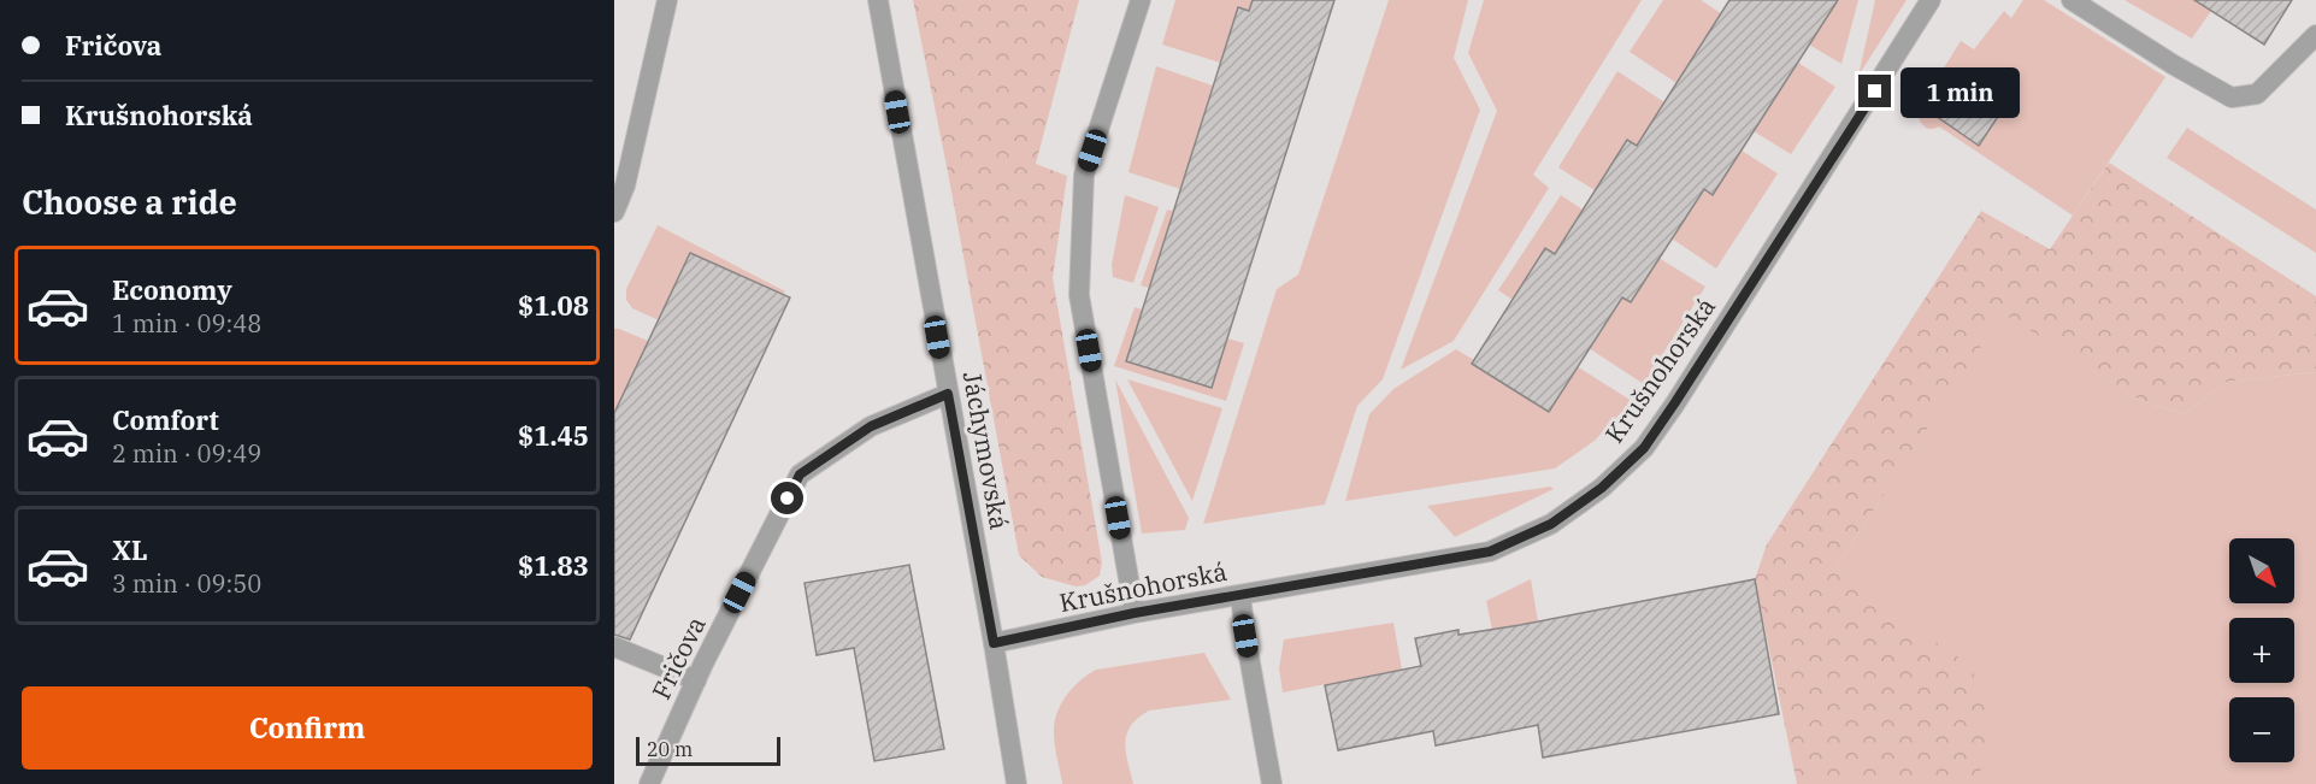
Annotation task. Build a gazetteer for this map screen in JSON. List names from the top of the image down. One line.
{"streets":{"street":["Krušnohorská","Jáchymovská","Fričova"]},"crossings":[["Krušnohorská","Jáchymovská"],["Jáchymovská","Fričova"]],"scale_bar":"20 m","north":"bottom right","page":{"banner":["Fričova","Krušnohorská"],"bubble":"1 min","heading":"Choose a ride","list":[{"name":"Economy","note":"1 min · 09:48","value":"$1.08"},{"name":"Comfort","note":"2 min · 09:49","value":"$1.45"},{"name":"XL","note":"3 min · 09:50","value":"$1.83"}],"map_buttons":["+","−"],"buttons":"Confirm","scale":"20 m"}}
